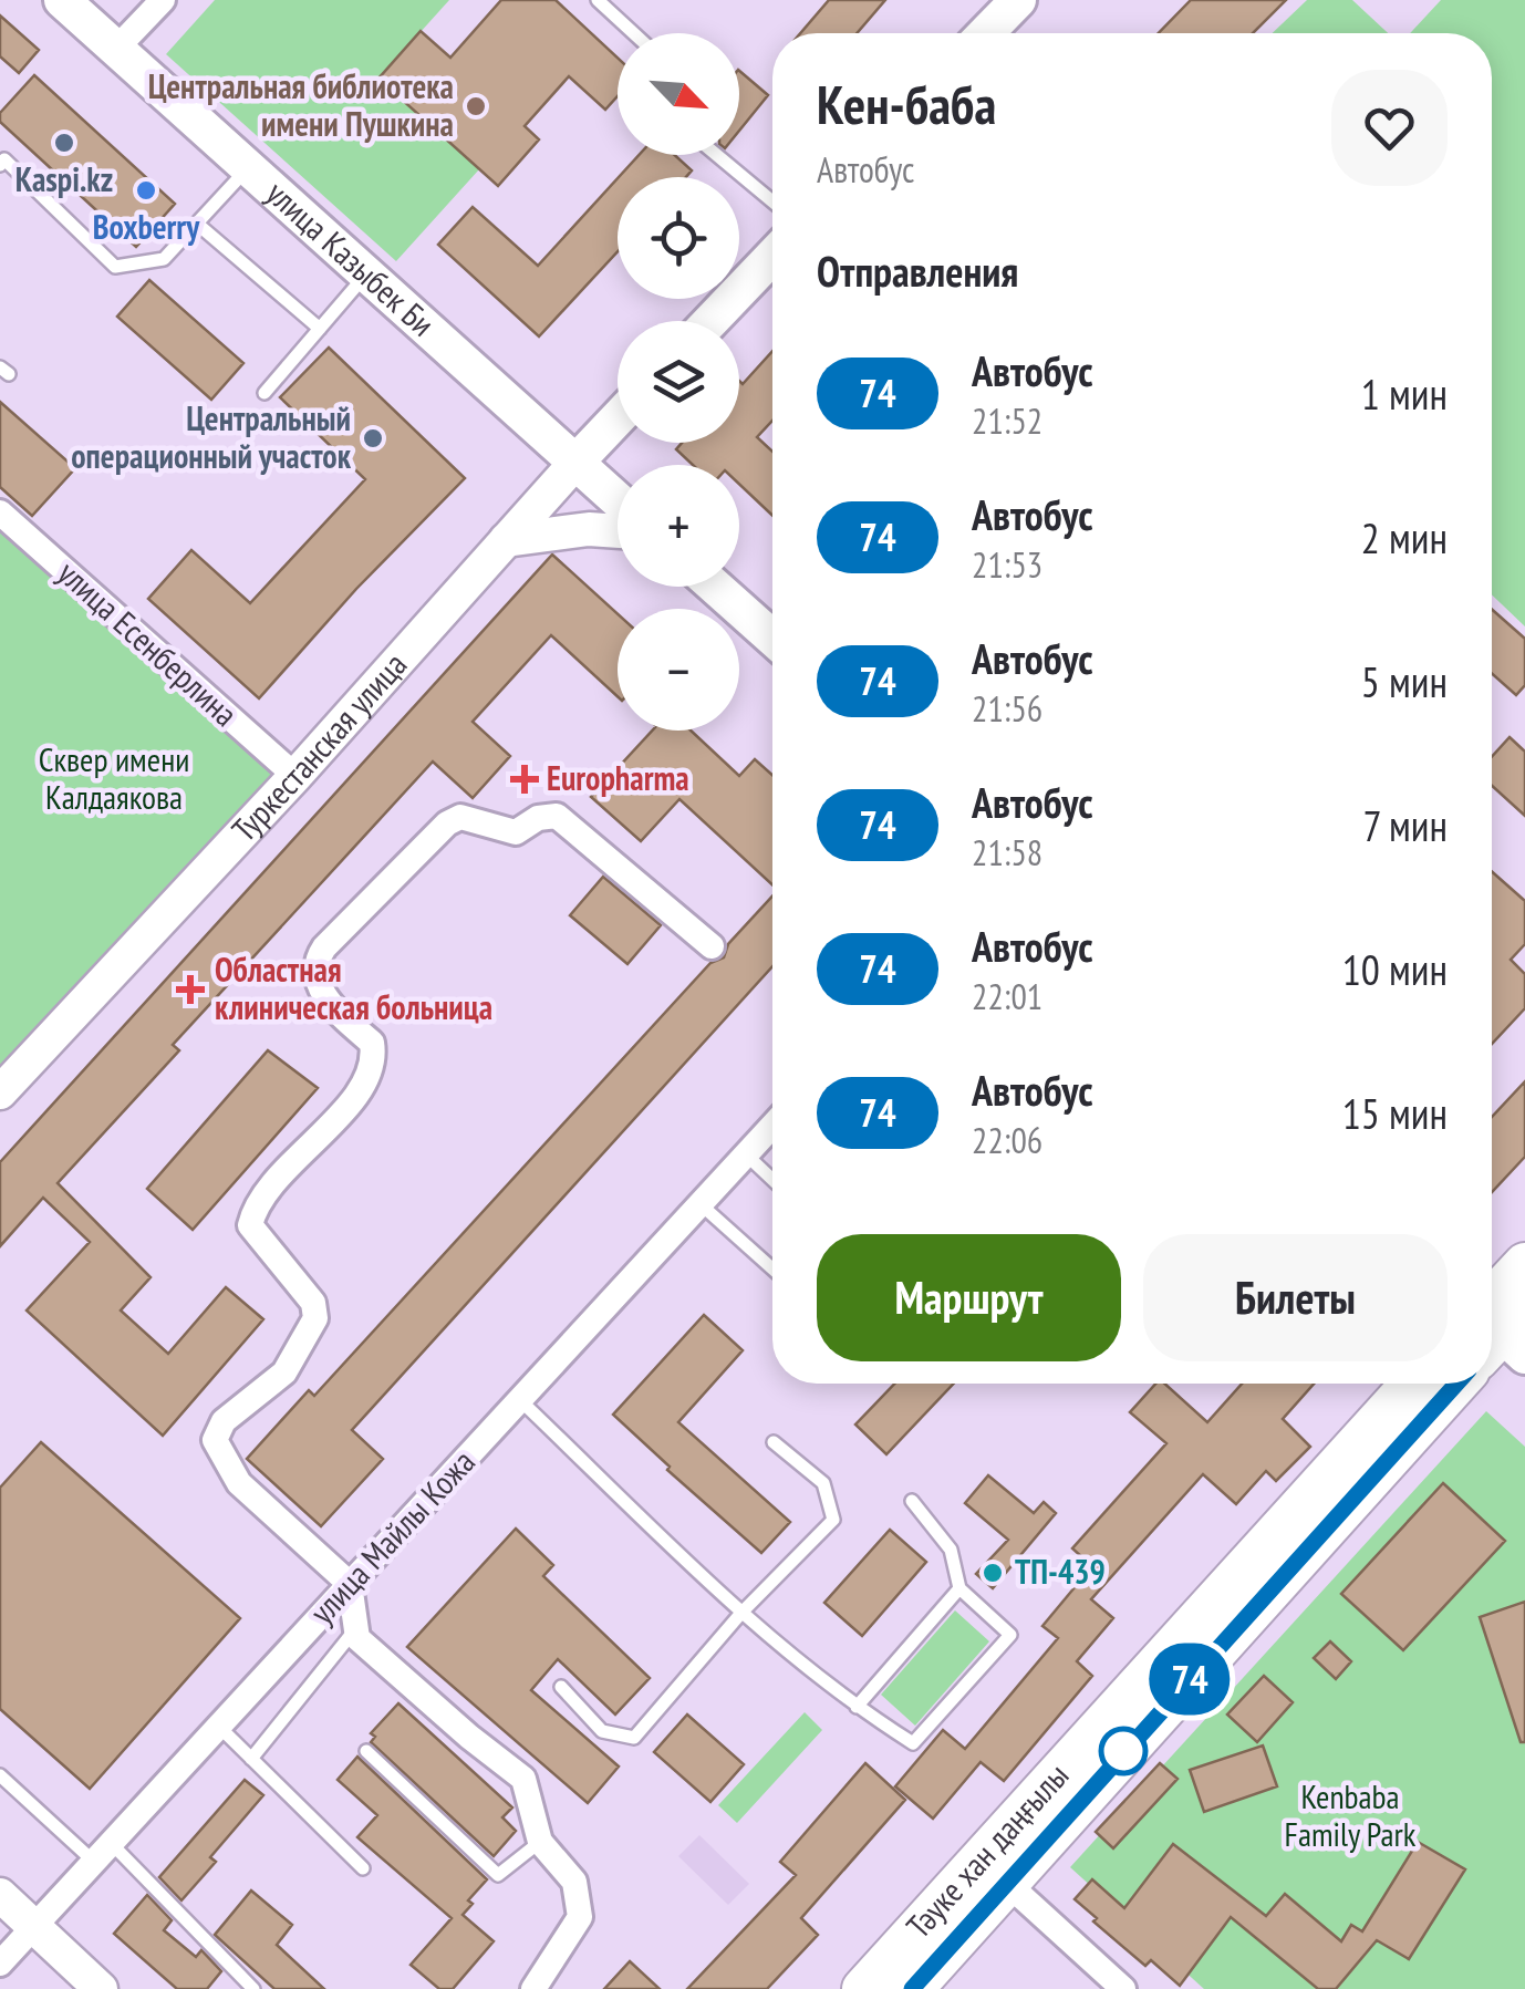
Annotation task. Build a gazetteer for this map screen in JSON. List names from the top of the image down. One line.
{"streets":{"main road":["улица Казыбек Би","Туркестанская улица","Тәуке хан даңғылы"],"street":["улица Есенберлина","улица Майлы Кожа"]},"crossings":[["улица Казыбек Би","Туркестанская улица"],["улица Есенберлина","Туркестанская улица"]],"parks":["Сквер имени Калдаякова","Kenbaba Family Park"],"places":{"other":["Центральная библиотека имени Пушкина","Kaspi.kz","Boxberry","Центральный операционный участок","ТП-439"],"health":["Europharma","Областная клиническая больница"]},"lines":["bus line 74"],"north":"bottom right","page":{"on_map":"74","map_buttons":["+","−"],"heading":[["Кен-баба","Автобус"],"Отправления"],"list":[{"mark":"74","name":"Автобус","note":"21:52","value":"1 мин"},{"mark":"74","name":"Автобус","note":"21:53","value":"2 мин"},{"mark":"74","name":"Автобус","note":"21:56","value":"5 мин"},{"mark":"74","name":"Автобус","note":"21:58","value":"7 мин"},{"mark":"74","name":"Автобус","note":"22:01","value":"10 мин"},{"mark":"74","name":"Автобус","note":"22:06","value":"15 мин"}],"buttons":["Маршрут","Билеты"]}}
